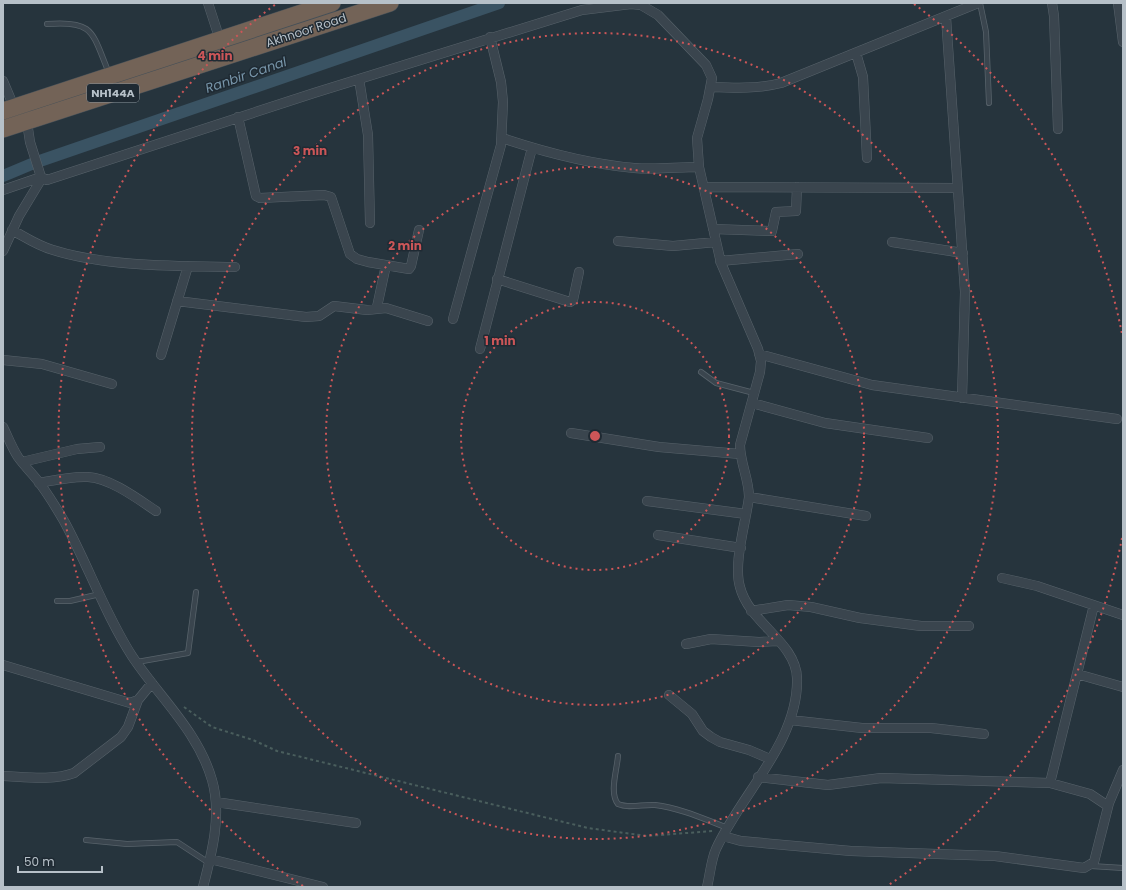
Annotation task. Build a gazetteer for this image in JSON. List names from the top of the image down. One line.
{"streets":{"highway":["Akhnoor Road","NH144A"]},"crossings":[["Akhnoor Road","NH144A"]],"water":["Ranbir Canal"],"scale_bar":"50 m","rings":["4 min","3 min","2 min","1 min"]}
